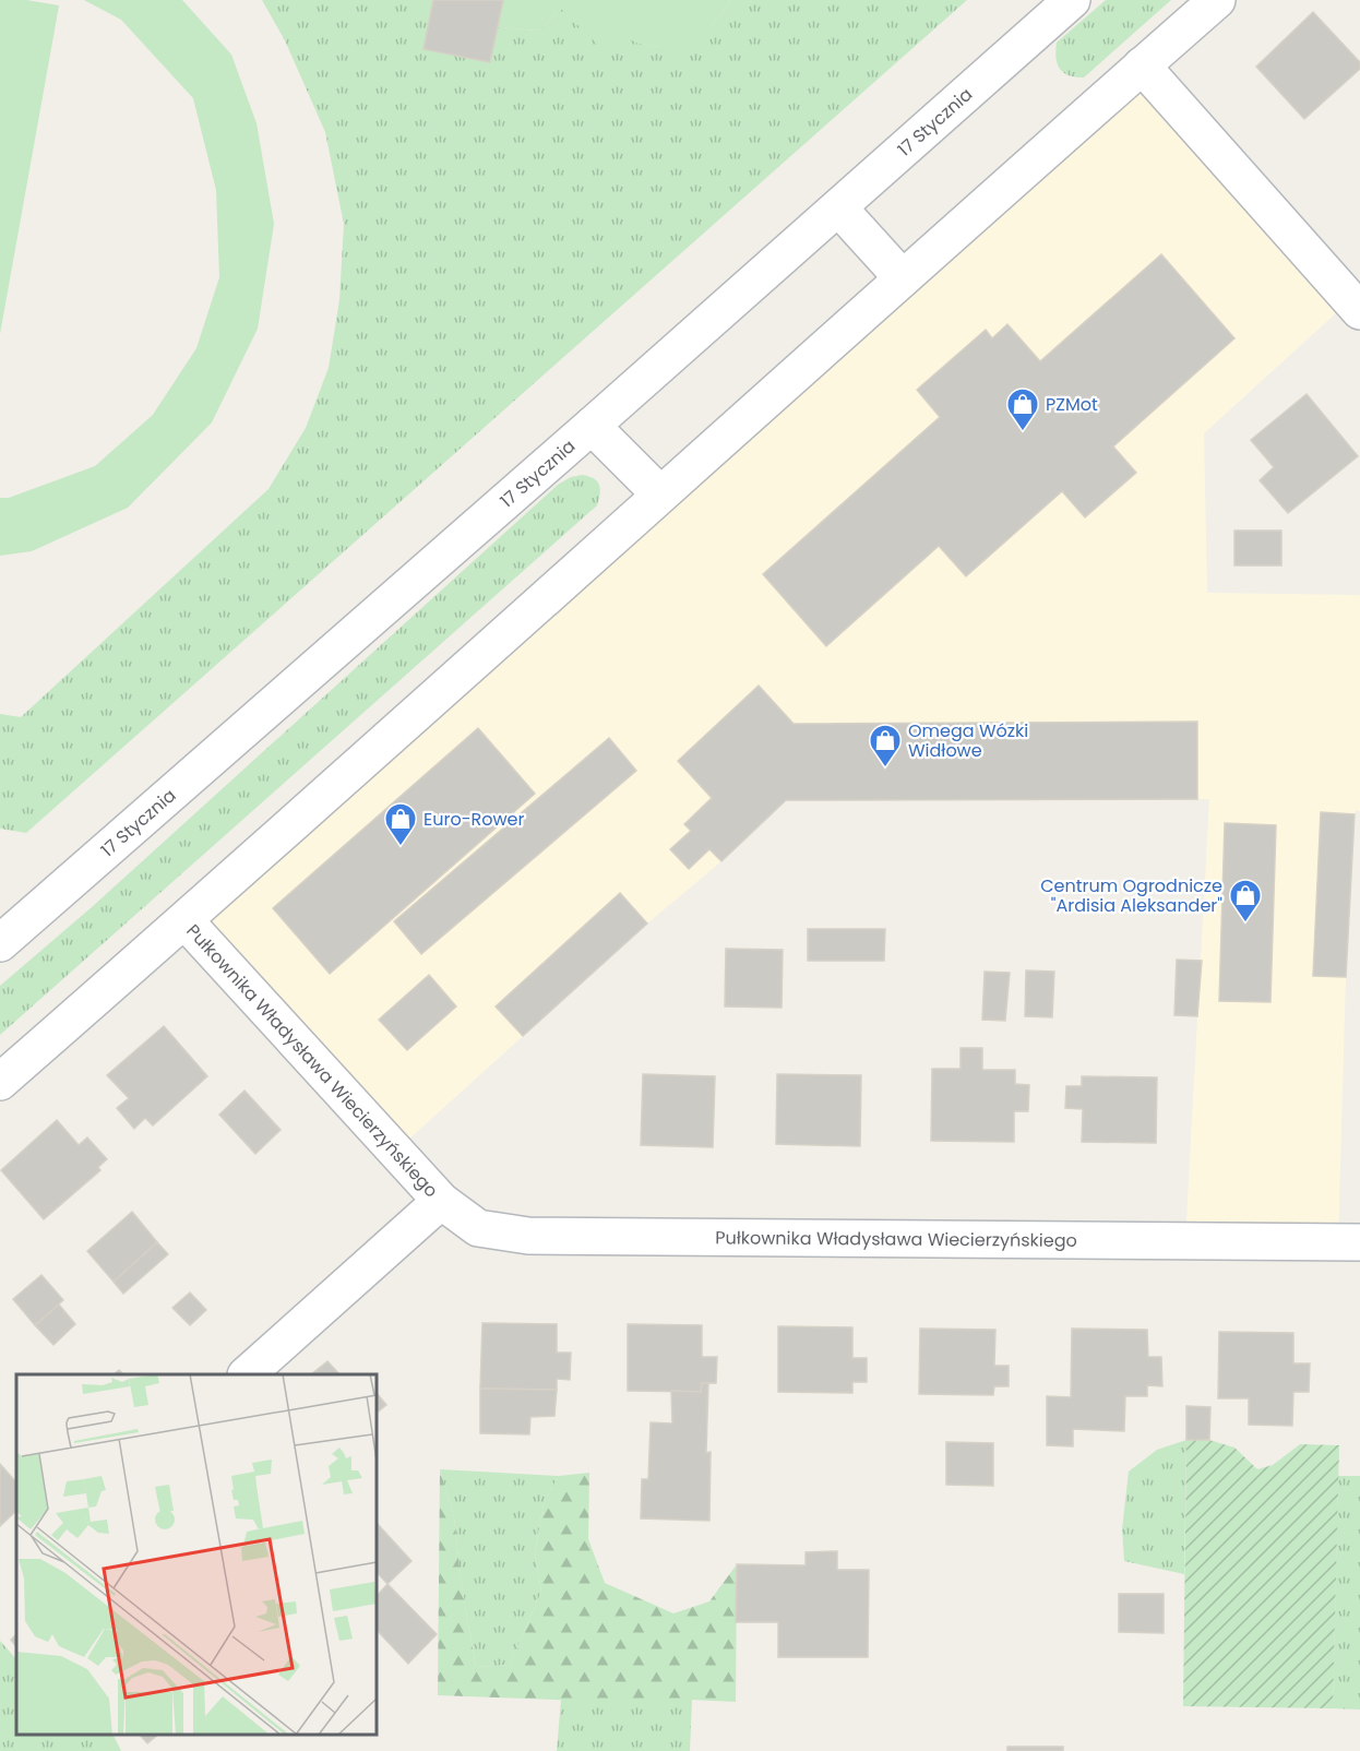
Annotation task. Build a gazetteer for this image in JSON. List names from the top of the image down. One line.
{"streets":{"street":["17 Stycznia","Pułkownika Władysława Wiecierzyńskiego"]},"places":{"shop":["PZMot","Omega Wózki Widłowe","Euro-Rower","Centrum Ogrodnicze \"Ardisia Aleksander\""]}}
